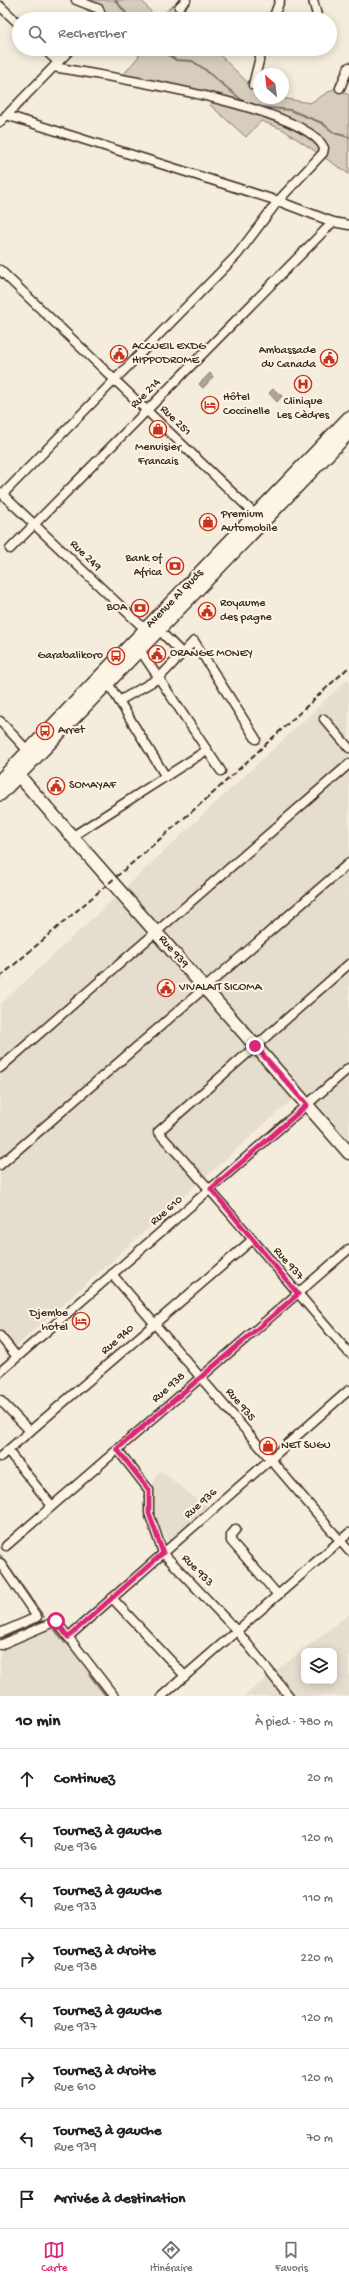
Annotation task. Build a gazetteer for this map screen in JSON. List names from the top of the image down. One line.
{"streets":{"main road":["Avenue Al Quds","Rue 939"],"street":["Rue 214","Rue 251","Rue 249","Rue 610","Rue 937","Rue 940","Rue 938","Rue 935","Rue 936","Rue 933"]},"crossings":[["Rue 214","Rue 251"],["Rue 214","Rue 249"],["Rue 251","Avenue Al Quds"],["Rue 249","Avenue Al Quds"],["Avenue Al Quds","Rue 939"],["Rue 939","Rue 610"],["Rue 939","Rue 937"],["Rue 610","Rue 937"],["Rue 610","Rue 935"],["Rue 937","Rue 940"],["Rue 937","Rue 938"],["Rue 940","Rue 935"],["Rue 938","Rue 935"],["Rue 938","Rue 933"],["Rue 935","Rue 936"],["Rue 936","Rue 933"]],"places":{"public building":["ACCUEIL EXDG HIPPODROME","Ambassade du Canada","Royaume des pagne","ORANGE MONEY","SOMAYAF","VIVALAIT SICOMA"],"hospital":["Clinique Les Cèdres"],"hotel":["Hôtel Coccinelle","Djembe hotel"],"shop":["Menuisier Francais","Premium Automobile","NET SUGU"],"bank":["Bank of Africa","BOA"],"bus stop":["Garabalikoro","Arret"]},"north":"top left","page":{"search":"Rechercher","heading":["10 min","À pied · 780 m"],"list":[["Continuez","20 m"],["Tournez à gauche","Rue 936","120 m"],["Tournez à gauche","Rue 933","110 m"],["Tournez à droite","Rue 938","220 m"],["Tournez à gauche","Rue 937","120 m"],["Tournez à droite","Rue 610","120 m"],["Tournez à gauche","Rue 939","70 m"],"Arrivée à destination"],"nav":["Carte","Itinéraire","Favoris"]}}
